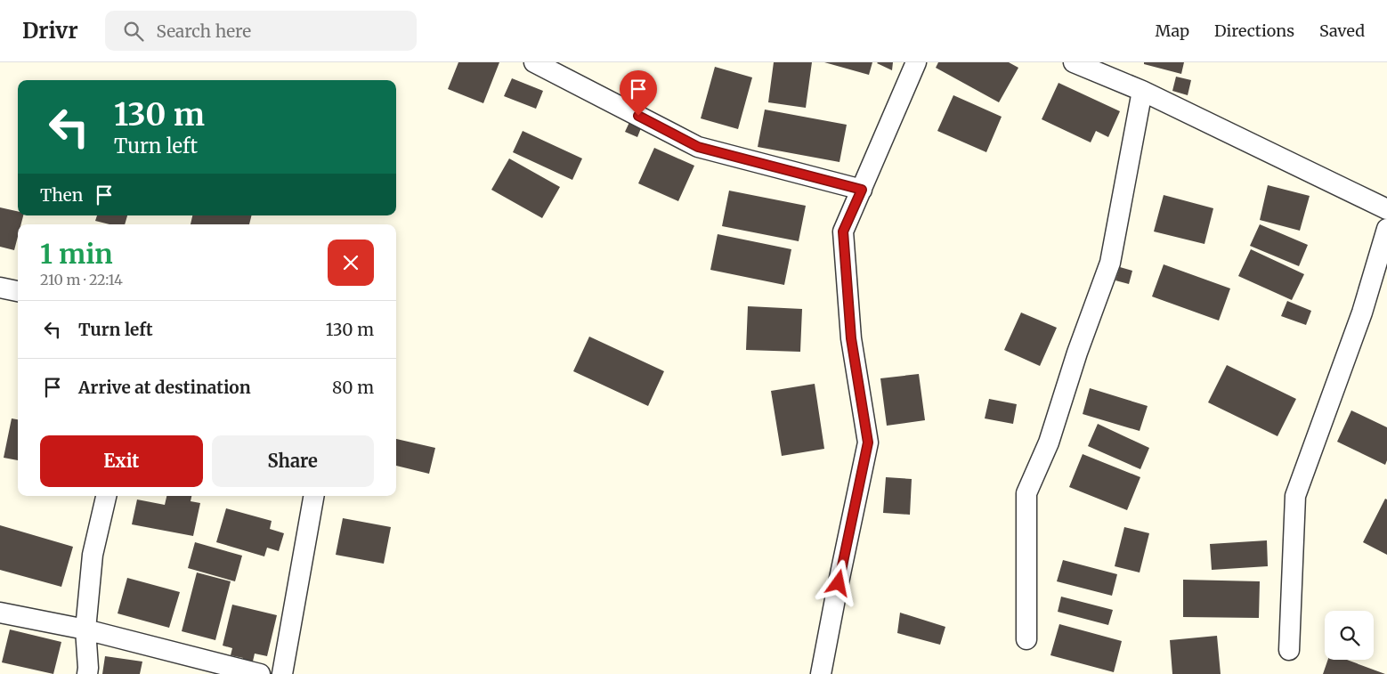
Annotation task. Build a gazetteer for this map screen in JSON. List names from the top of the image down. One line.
{"page":{"header":"Drivr","search":"Search here","nav":["Map","Directions","Saved"],"turn":["130 m","Turn left"],"then":"Then","heading":["1 min","210 m · 22:14"],"list":[{"name":"Turn left","value":"130 m"},{"name":"Arrive at destination","value":"80 m"}],"buttons":["Exit","Share"]}}
